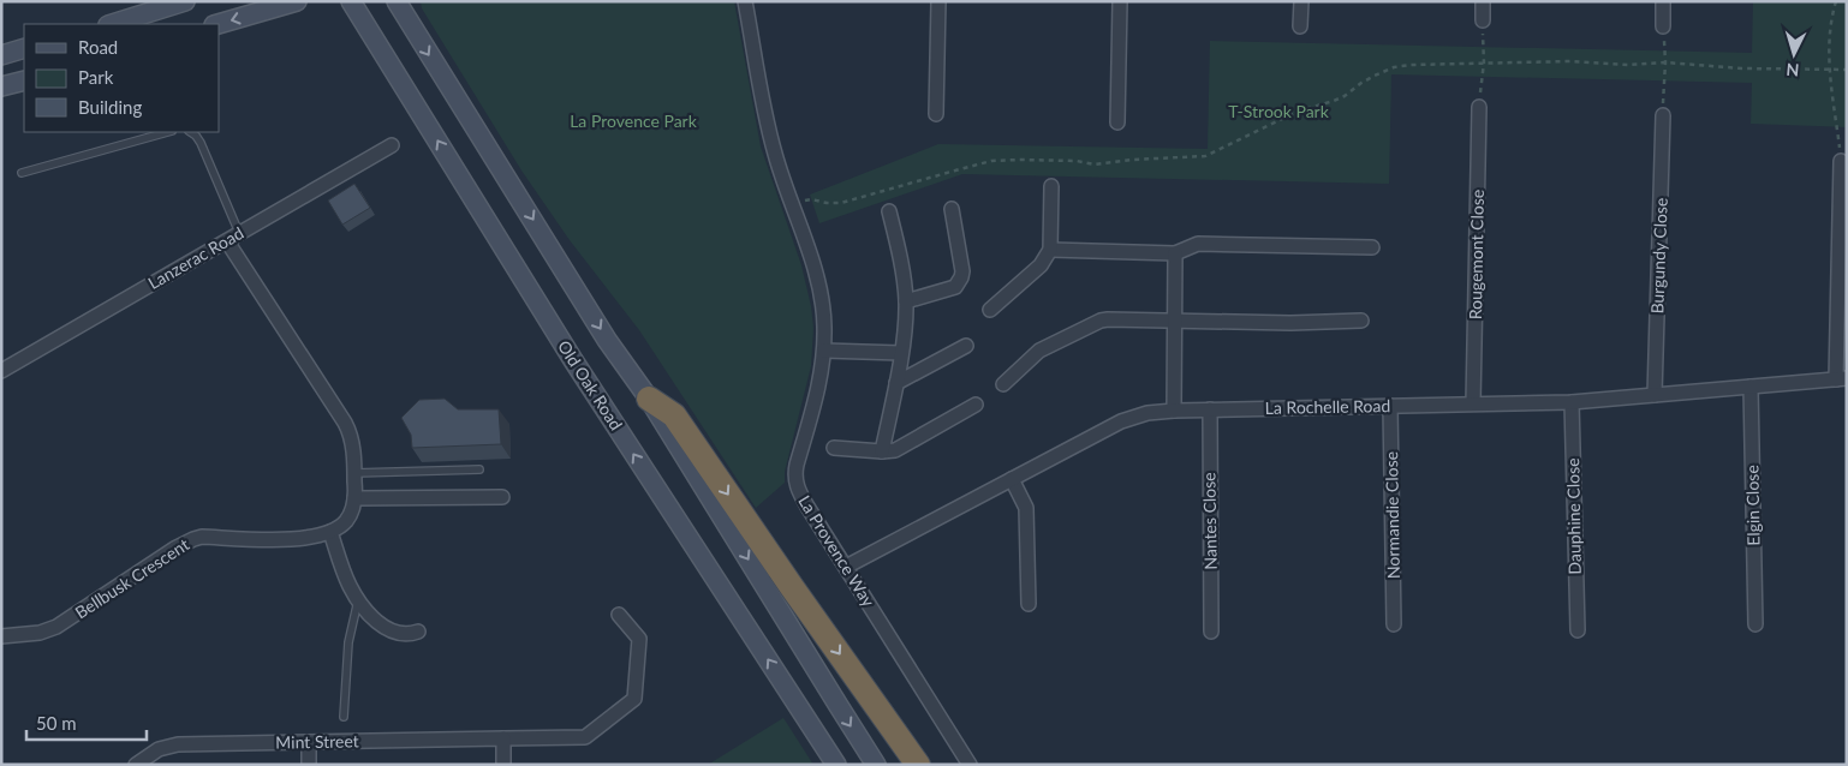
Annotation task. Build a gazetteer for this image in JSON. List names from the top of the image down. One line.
{"streets":{"main road":["Old Oak Road"],"street":["Rougemont Close","Burgundy Close","Lanzerac Road","La Rochelle Road","Elgin Close","Normandie Close","Dauphine Close","Nantes Close","La Provence Way","Bellbusk Crescent","Mint Street"]},"crossings":[["Rougemont Close","La Rochelle Road"],["Burgundy Close","La Rochelle Road"],["La Rochelle Road","Elgin Close"],["La Rochelle Road","Normandie Close"],["La Rochelle Road","Dauphine Close"],["La Rochelle Road","Nantes Close"],["La Rochelle Road","La Provence Way"]],"parks":["T-Strook Park","La Provence Park"],"legend":["Road","Park","Building"],"scale_bar":"50 m","north":"bottom"}
